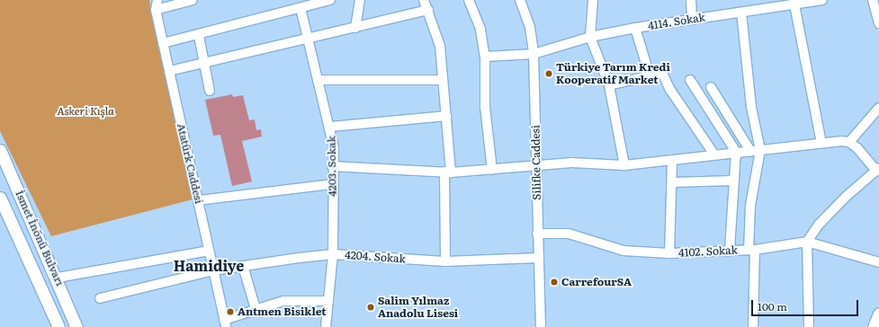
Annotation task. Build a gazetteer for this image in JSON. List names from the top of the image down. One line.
{"streets":{"main road":["İsmet İnönü Bulvarı"],"street":["4114. Sokak","Silifke Caddesi","Atatürk Caddesi","4203. Sokak","4102. Sokak","4204. Sokak"]},"crossings":[["4114. Sokak","Silifke Caddesi"],["Silifke Caddesi","4102. Sokak"],["Silifke Caddesi","4204. Sokak"],["Atatürk Caddesi","4204. Sokak"],["4203. Sokak","4204. Sokak"]],"districts":["Hamidiye"],"parks":["Askeri Kışla"],"places":["Türkiye Tarım Kredi Kooperatif Market","CarrefourSA","Salim Yılmaz Anadolu Lisesi","Antmen Bisiklet"],"scale_bar":"100 m"}
